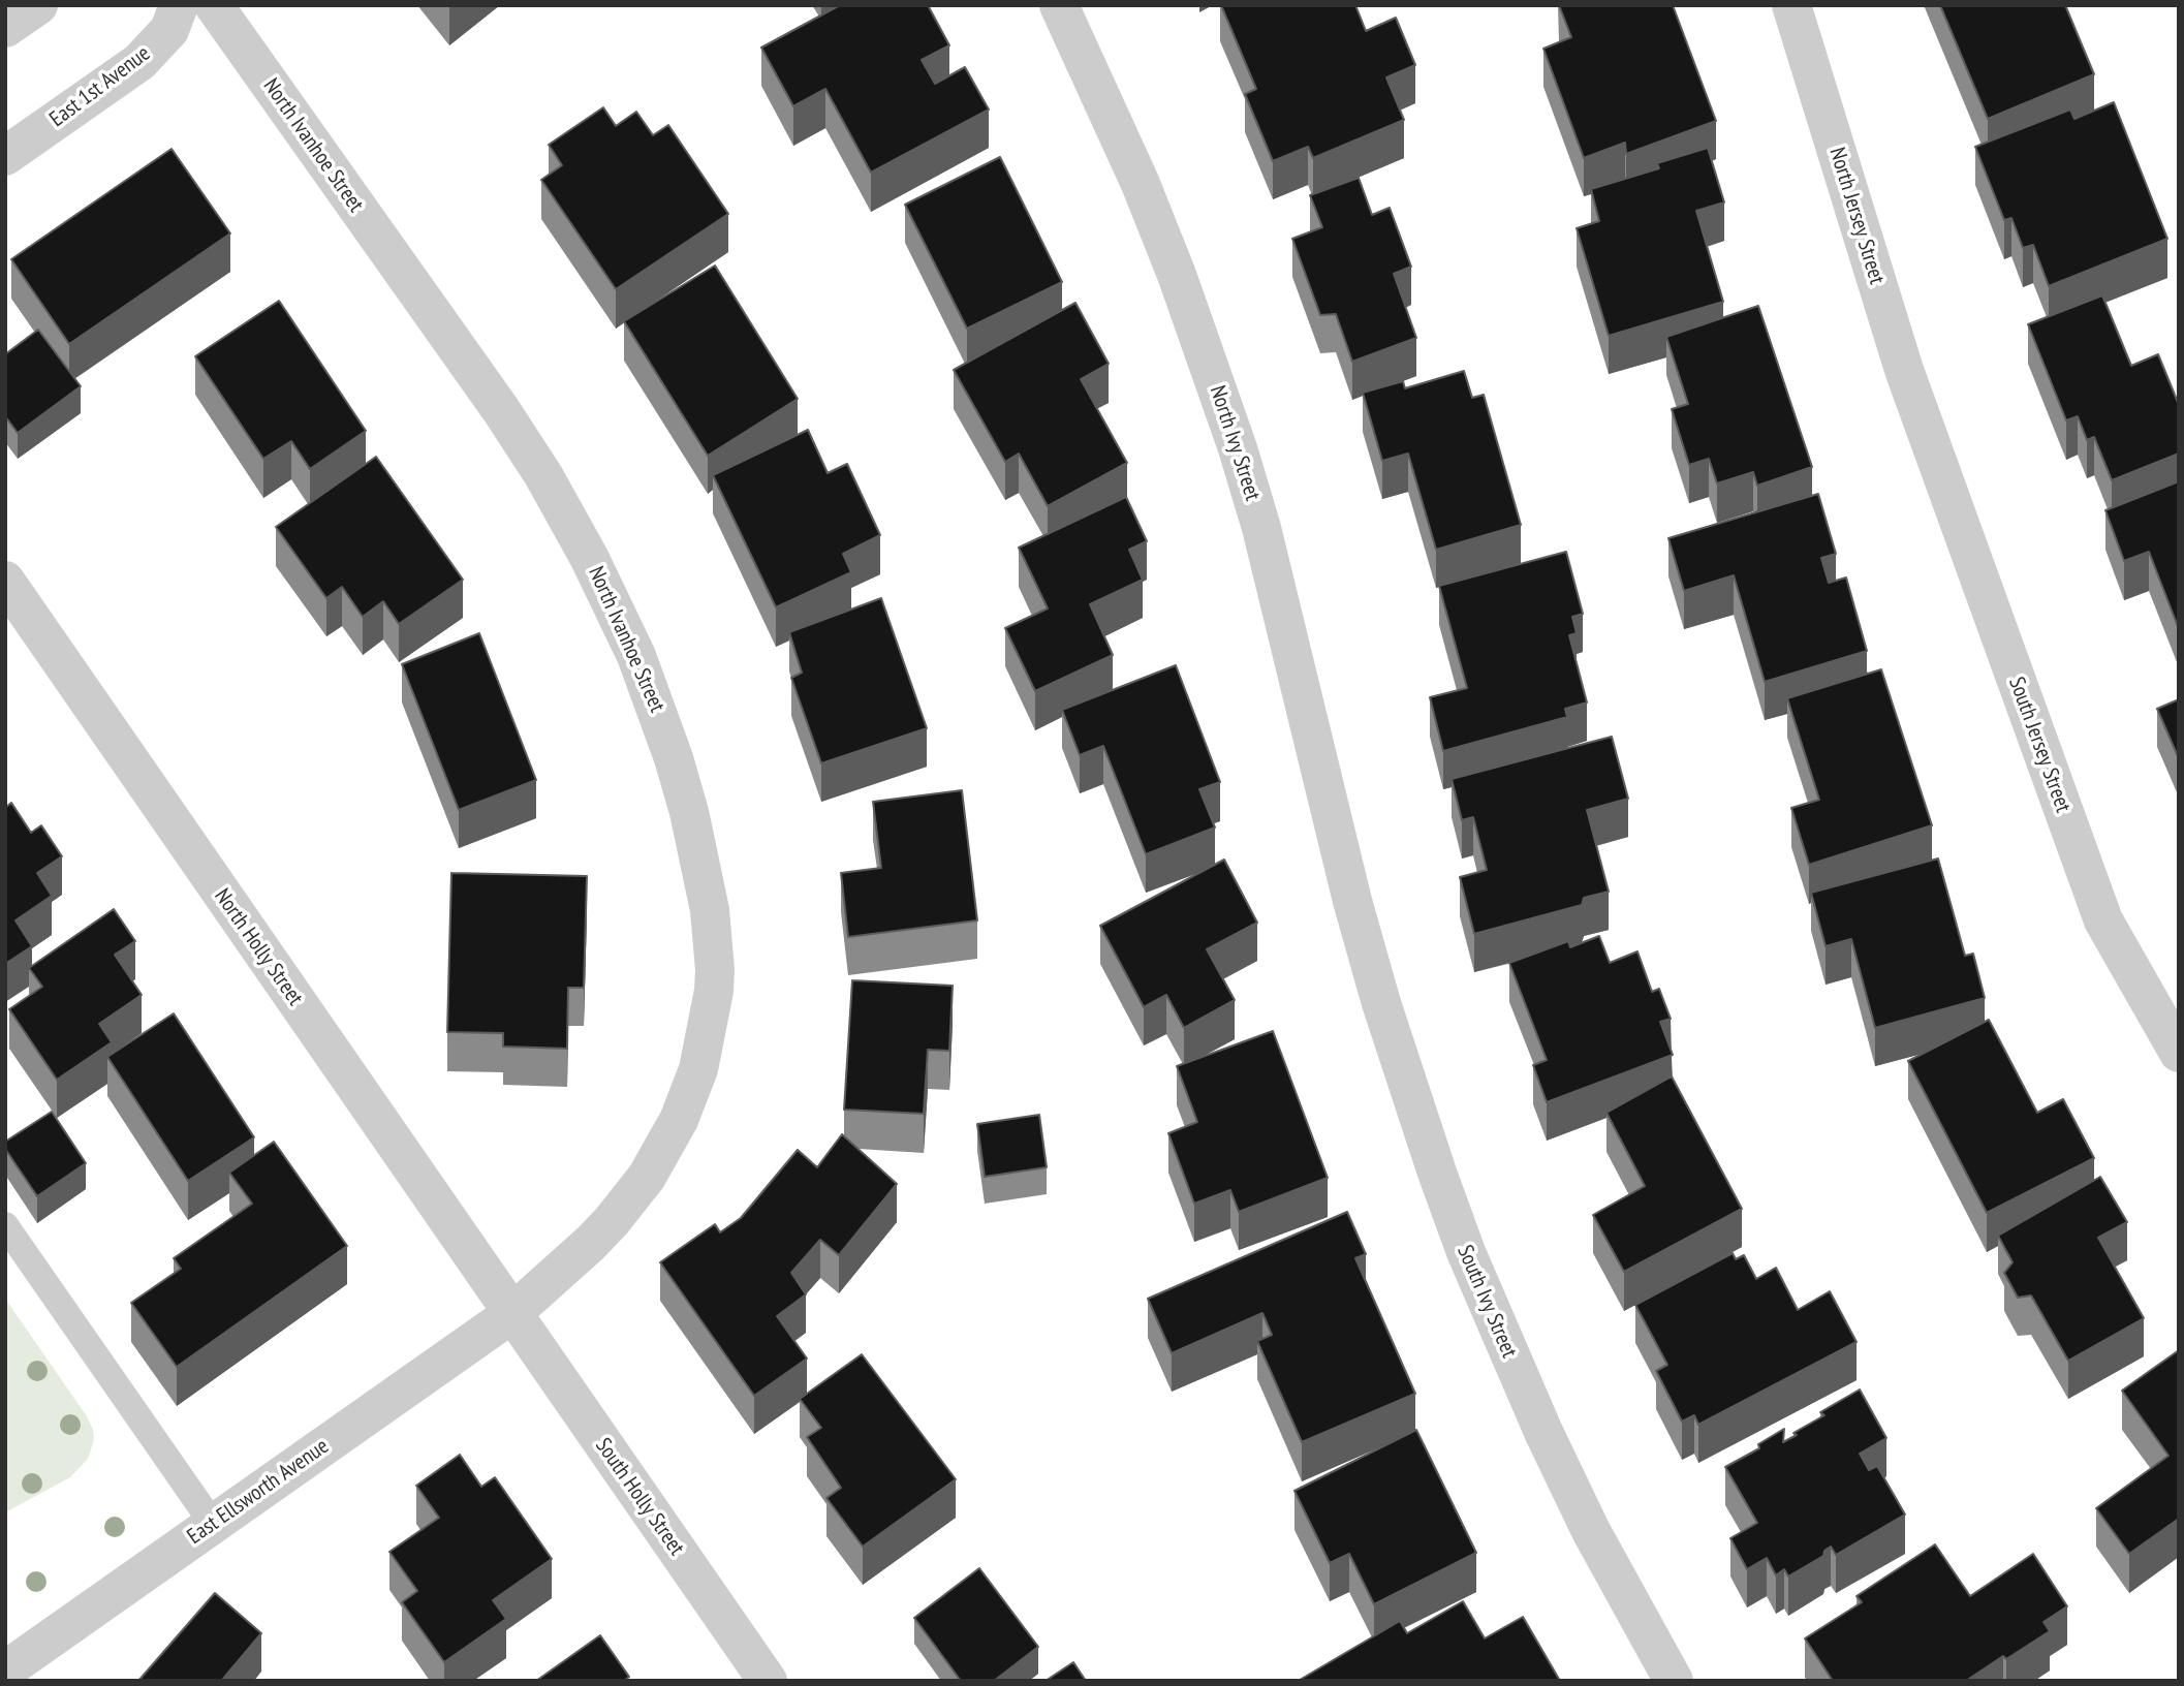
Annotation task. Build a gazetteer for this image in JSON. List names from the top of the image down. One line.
{"streets":{"street":["East 1st Avenue","North Ivanhoe Street","North Jersey Street","North Ivy Street","South Jersey Street","North Holly Street","South Ivy Street","East Ellsworth Avenue","South Holly Street"]},"crossings":[["North Ivanhoe Street","North Holly Street"],["North Ivanhoe Street","East Ellsworth Avenue"],["North Ivanhoe Street","South Holly Street"],["North Jersey Street","South Jersey Street"],["North Ivy Street","South Ivy Street"],["North Holly Street","East Ellsworth Avenue"],["North Holly Street","South Holly Street"],["East Ellsworth Avenue","South Holly Street"]]}
